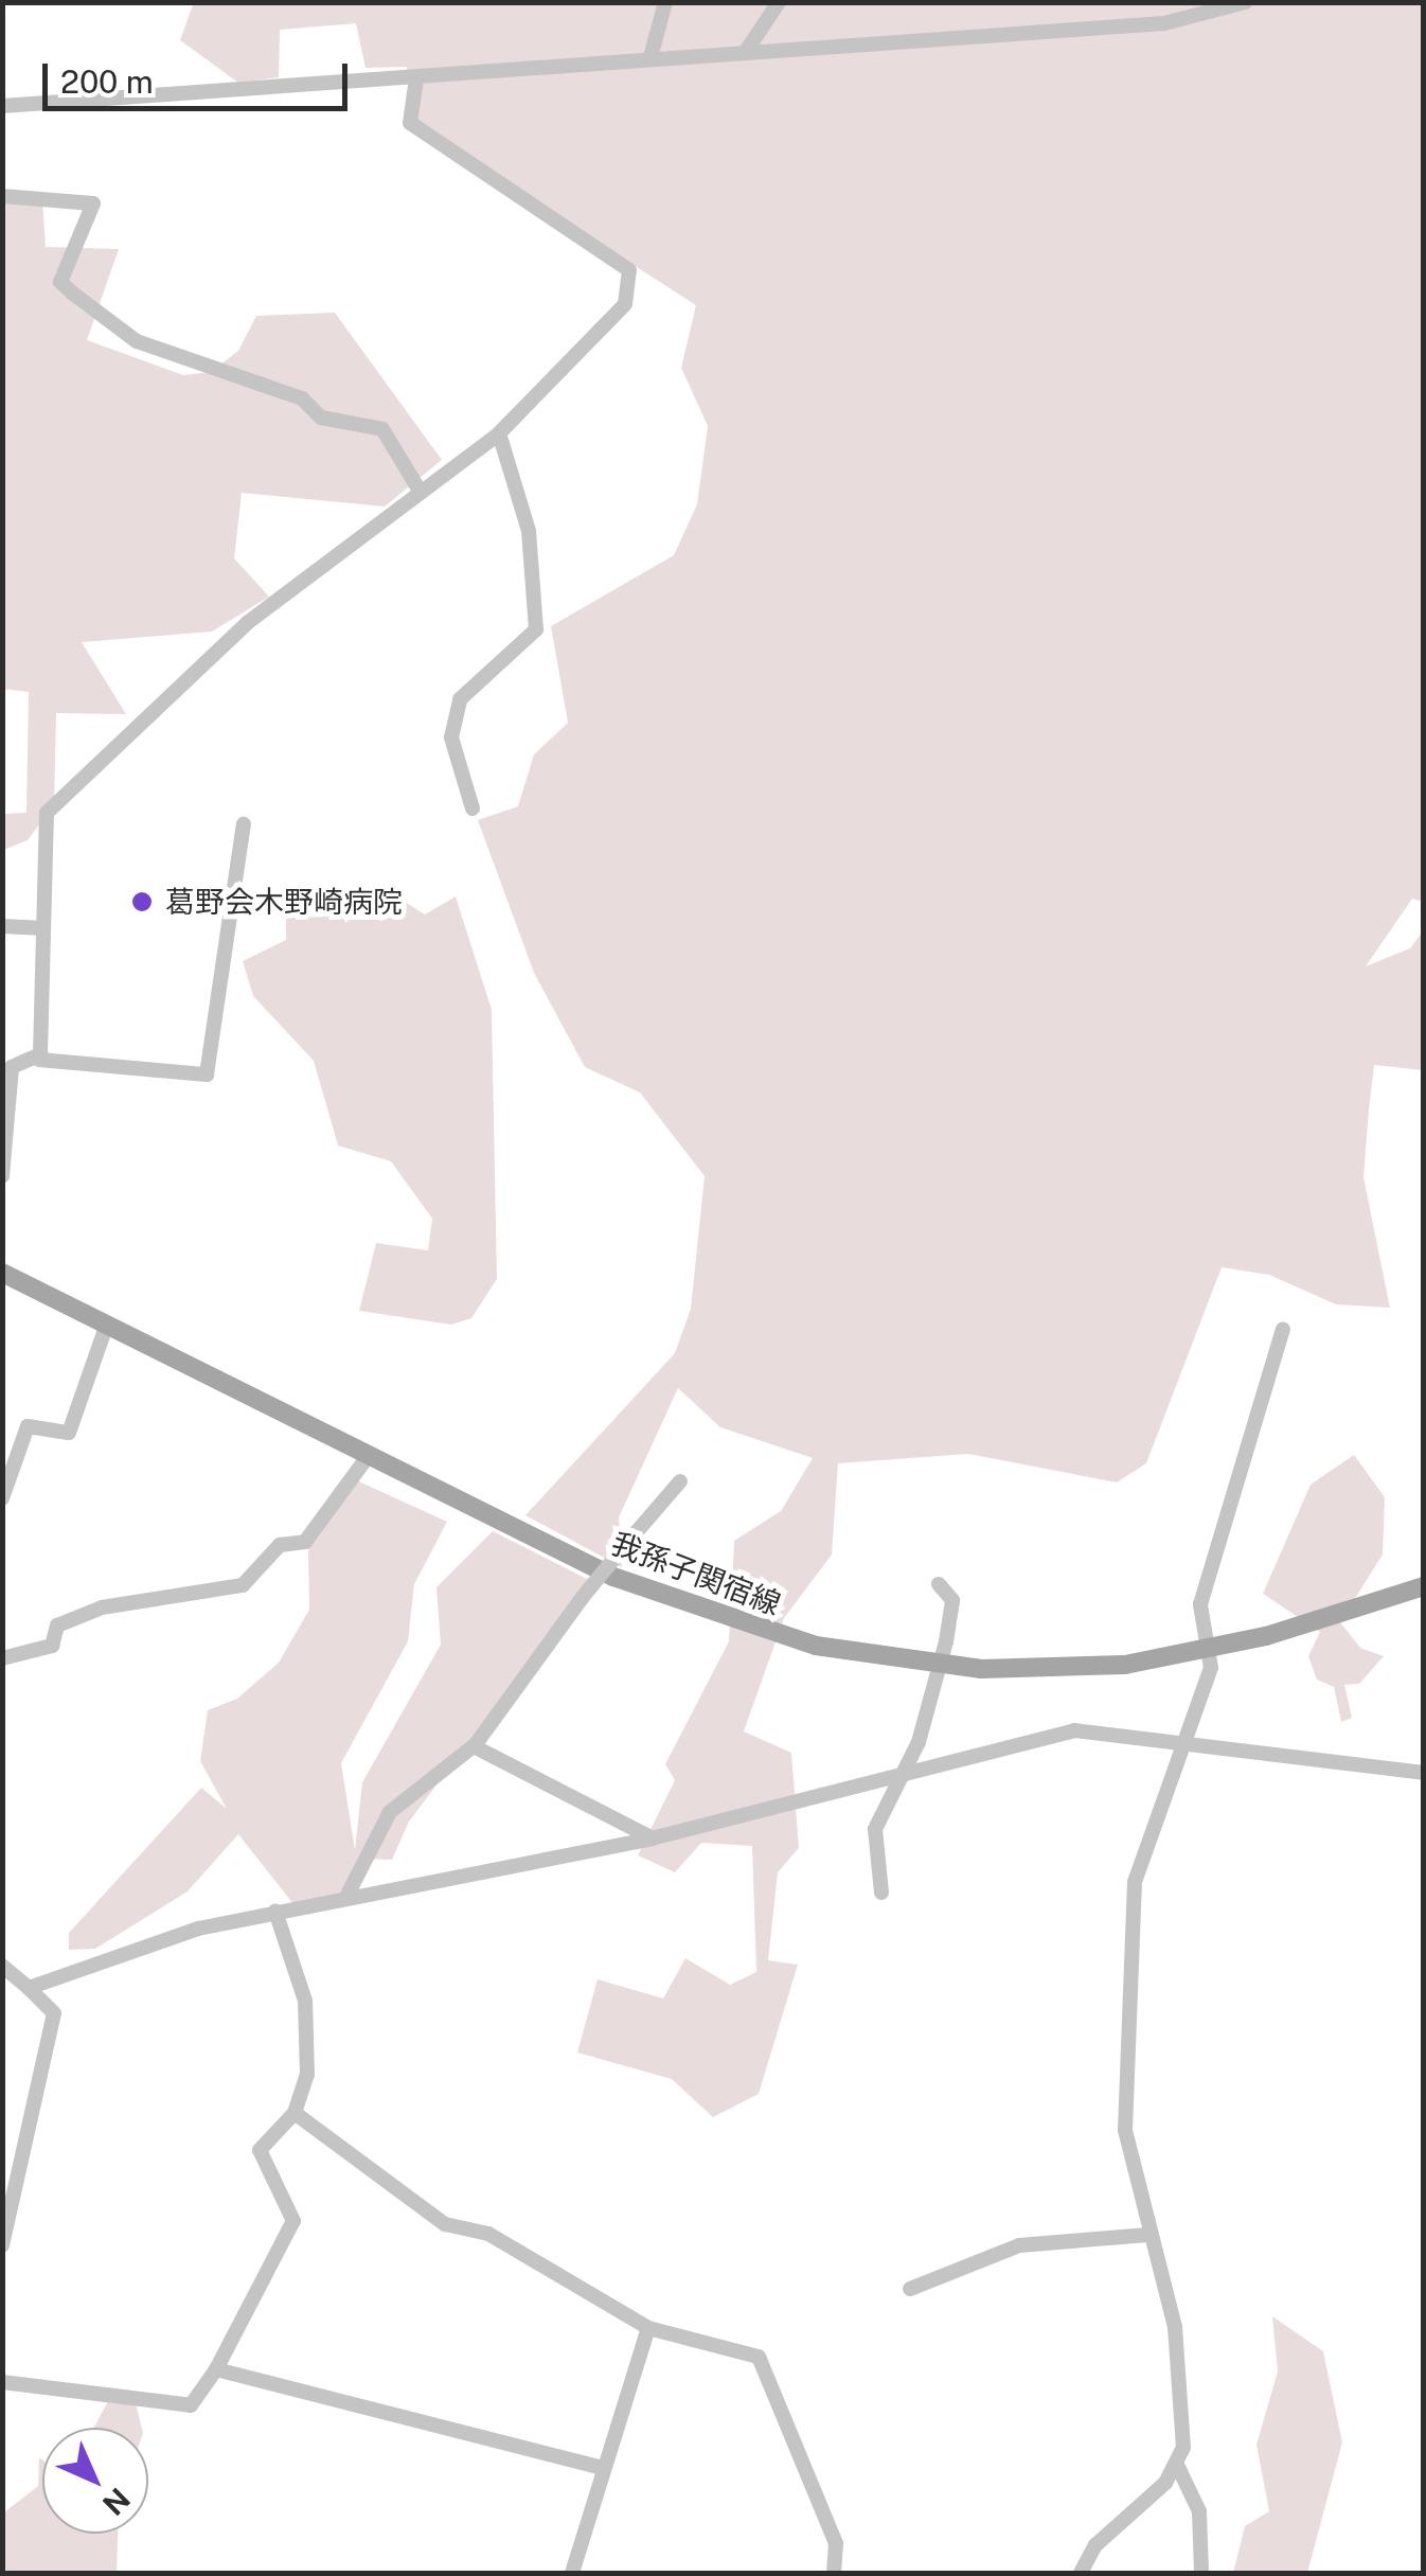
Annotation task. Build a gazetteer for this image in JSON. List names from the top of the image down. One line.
{"streets":{"main road":["我孫子関宿線"]},"places":["葛野会木野崎病院"],"scale_bar":"200 m","north":"bottom right"}
